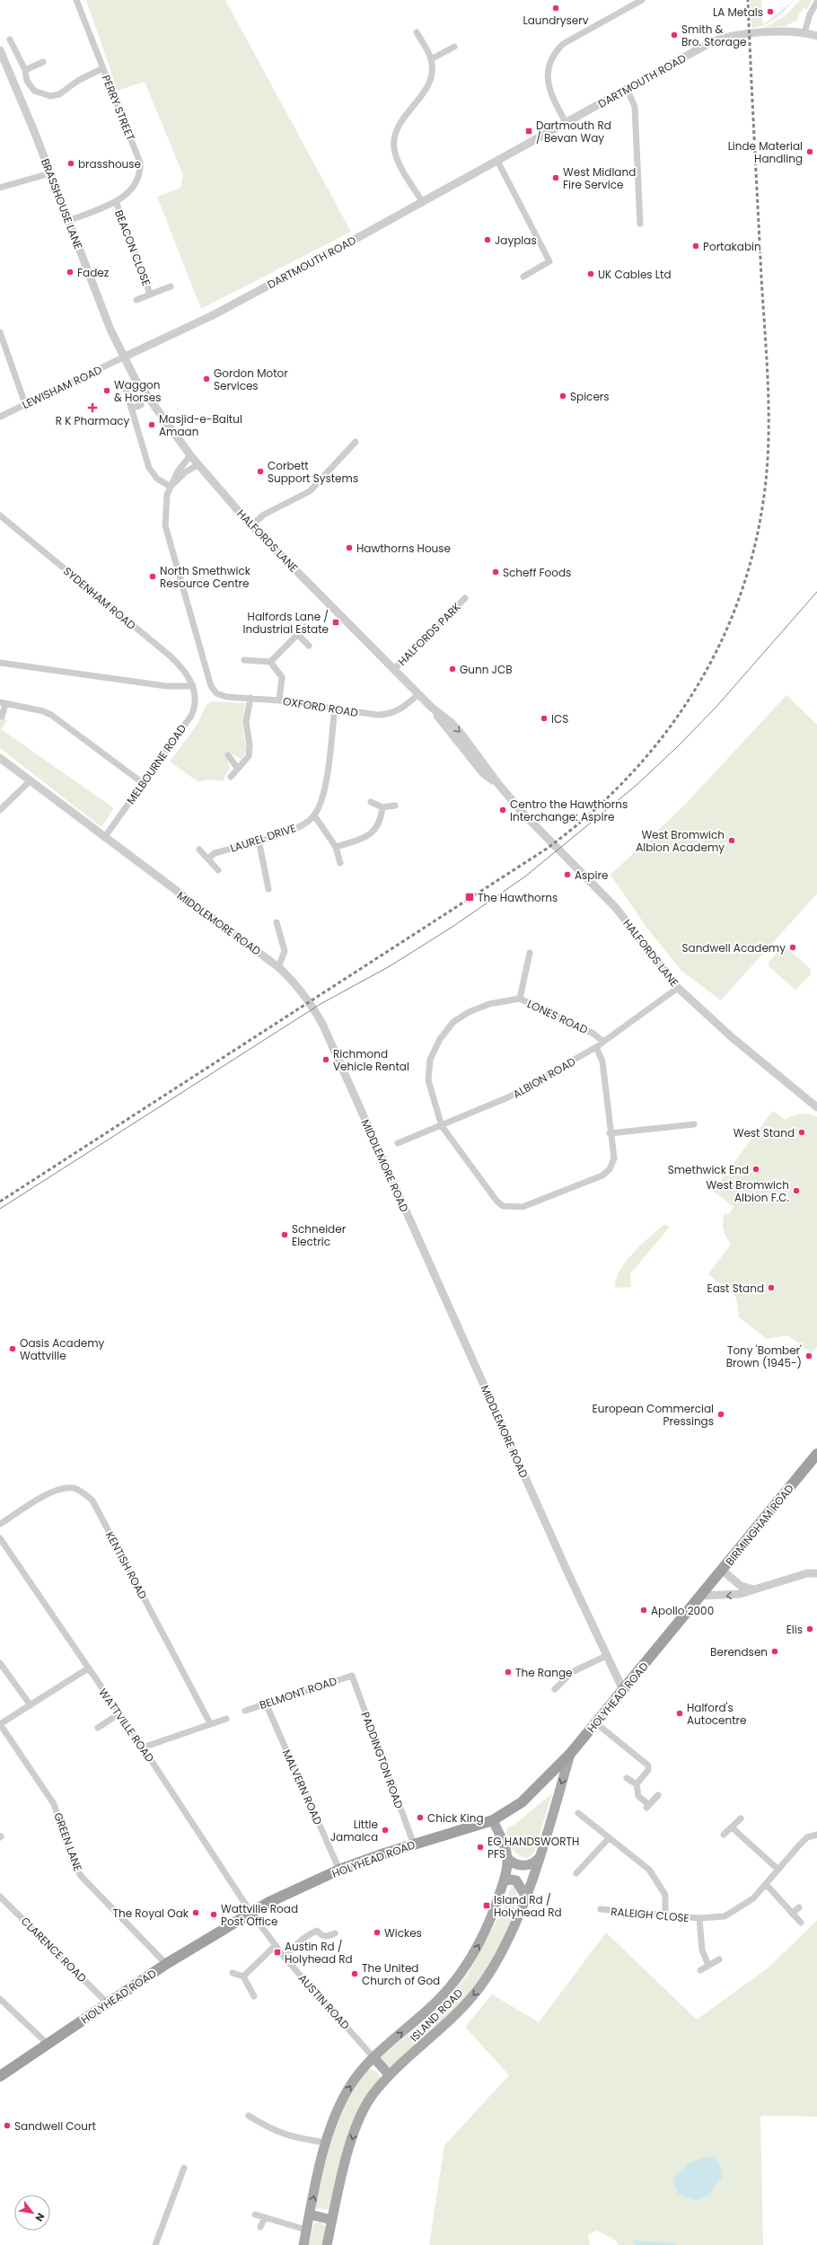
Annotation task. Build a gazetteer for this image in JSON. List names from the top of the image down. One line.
{"streets":{"highway":["BIRMINGHAM ROAD","HOLYHEAD ROAD"],"main road":["ISLAND ROAD"],"street":["DARTMOUTH ROAD","PERRY STREET","BRASSHOUSE LANE","BEACON CLOSE","LEWISHAM ROAD","HALFORDS LANE","SYDENHAM ROAD","HALFORDS PARK","OXFORD ROAD","MELBOURNE ROAD","LAUREL DRIVE","MIDDLEMORE ROAD","LONES ROAD","ALBION ROAD","KENTISH ROAD","BELMONT ROAD","WATTVILLE ROAD","PADDINGTON ROAD","MALVERN ROAD","GREEN LANE","RALEIGH CLOSE","CLARENCE ROAD","AUSTIN ROAD"]},"crossings":[["DARTMOUTH ROAD","BRASSHOUSE LANE"],["DARTMOUTH ROAD","LEWISHAM ROAD"],["DARTMOUTH ROAD","HALFORDS LANE"],["PERRY STREET","BRASSHOUSE LANE"],["PERRY STREET","BEACON CLOSE"],["BRASSHOUSE LANE","LEWISHAM ROAD"],["BRASSHOUSE LANE","HALFORDS LANE"],["LEWISHAM ROAD","HALFORDS LANE"],["HALFORDS LANE","HALFORDS PARK"],["HALFORDS LANE","OXFORD ROAD"],["HALFORDS LANE","ALBION ROAD"],["SYDENHAM ROAD","MELBOURNE ROAD"],["MELBOURNE ROAD","MIDDLEMORE ROAD"],["MIDDLEMORE ROAD","HOLYHEAD ROAD"],["LONES ROAD","ALBION ROAD"],["BIRMINGHAM ROAD","HOLYHEAD ROAD"],["BELMONT ROAD","PADDINGTON ROAD"],["BELMONT ROAD","MALVERN ROAD"],["HOLYHEAD ROAD","WATTVILLE ROAD"],["HOLYHEAD ROAD","PADDINGTON ROAD"],["HOLYHEAD ROAD","MALVERN ROAD"],["HOLYHEAD ROAD","GREEN LANE"],["HOLYHEAD ROAD","CLARENCE ROAD"],["HOLYHEAD ROAD","AUSTIN ROAD"],["HOLYHEAD ROAD","ISLAND ROAD"],["WATTVILLE ROAD","GREEN LANE"],["WATTVILLE ROAD","AUSTIN ROAD"],["AUSTIN ROAD","ISLAND ROAD"]],"places":{"other":["Laundryserv","LA Metals","Smith & Bro. Storage","Linde Material Handling","brasshouse","West Midland Fire Service","Jayplas","Portakabin","Fadez","UK Cables Ltd","Gordon Motor Services","Waggon & Horses","Spicers","Masjid-e-Baitul Amaan","Corbett Support Systems","Hawthorns House","Scheff Foods","North Smethwick Resource Centre","Gunn JCB","ICS","Centro the Hawthorns Interchange: Aspire","West Bromwich Albion Academy","Aspire","Sandwell Academy","Richmond Vehicle Rental","West Stand","Smethwick End","West Bromwich Albion F.C.","Schneider Electric","East Stand","Oasis Academy Wattville","Tony 'Bomber' Brown (1945-)","European Commercial Pressings","Apollo 2000","Elis","Berendsen","The Range","Halford's Autocentre","Chick King","Little Jamaica","EG HANDSWORTH PFS","The Royal Oak","Wattville Road Post Office","Wickes","The United Church of God","Sandwell Court"],"transit":["Dartmouth Rd / Bevan Way","Halfords Lane / Industrial Estate","The Hawthorns","Island Rd / Holyhead Rd","Austin Rd / Holyhead Rd"],"health":["R K Pharmacy"]},"north":"bottom right"}
